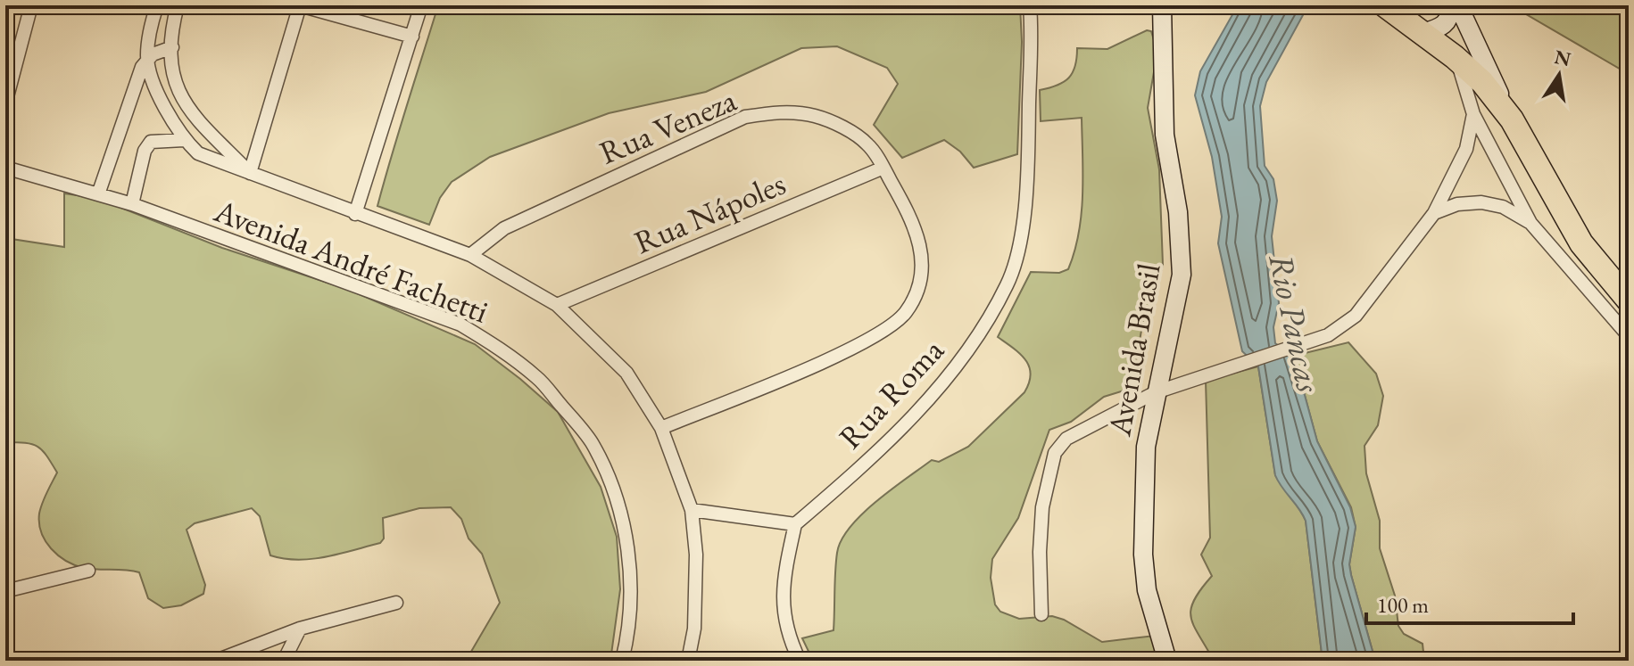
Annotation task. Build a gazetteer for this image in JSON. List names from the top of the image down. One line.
{"streets":{"main road":["Avenida Brasil"],"street":["Rua Veneza","Rua Nápoles","Avenida André Fachetti","Rua Roma"]},"crossings":[["Rua Veneza","Rua Nápoles"]],"water":["Rio Pancas"],"scale_bar":"100 m","north":"top"}
